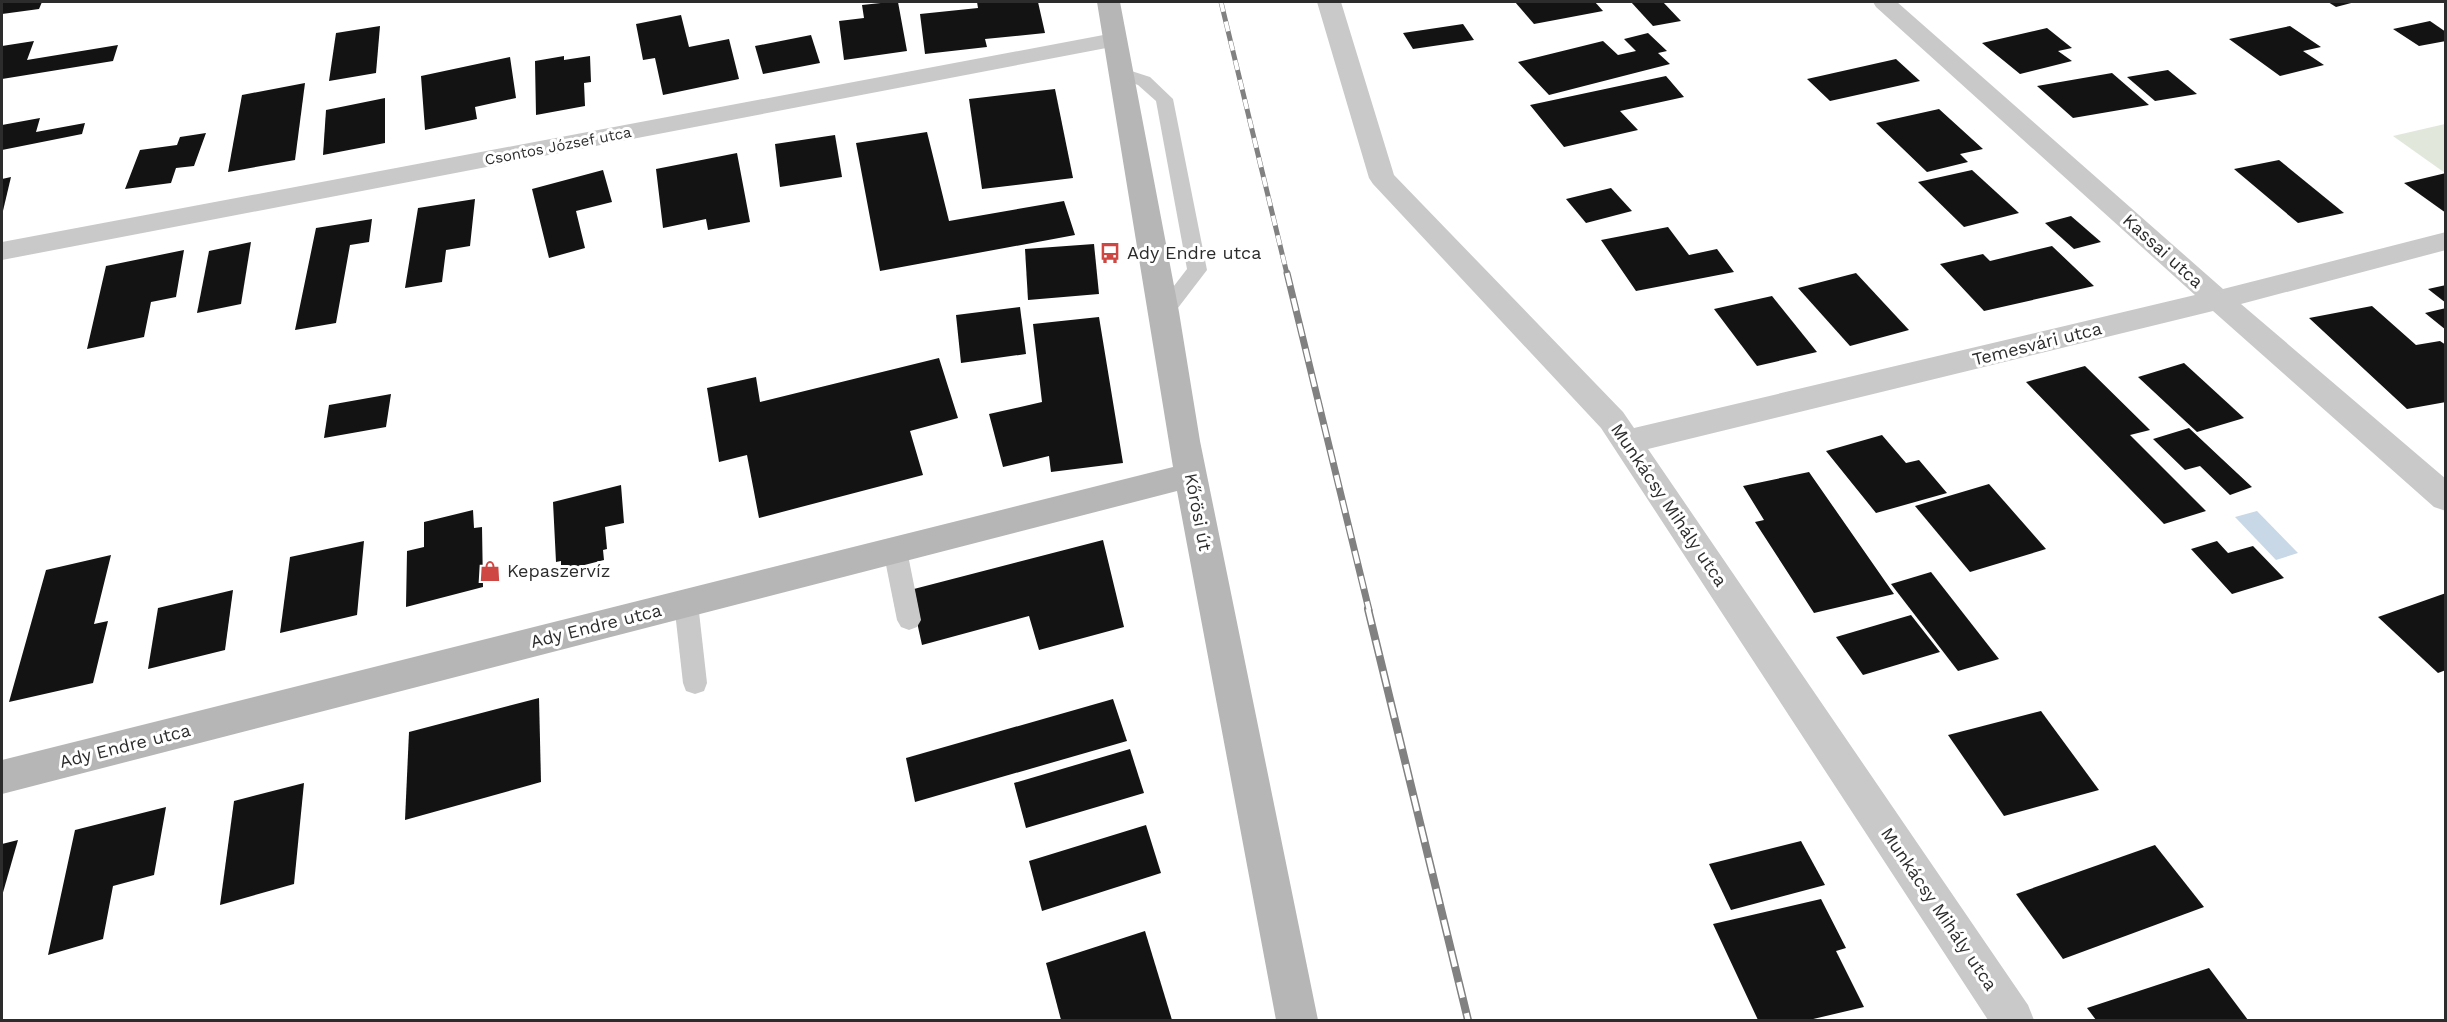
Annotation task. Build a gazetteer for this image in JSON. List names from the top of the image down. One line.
{"streets":{"main road":["Kőrösi út","Ady Endre utca"],"street":["Csontos József utca","Kassai utca","Temesvári utca","Munkácsy Mihály utca"]},"crossings":[["Csontos József utca","Kőrösi út"],["Kassai utca","Temesvári utca"],["Temesvári utca","Munkácsy Mihály utca"],["Kőrösi út","Ady Endre utca"]],"places":{"bus stop":["Ady Endre utca"],"shop":["Kepaszervíz"]}}
